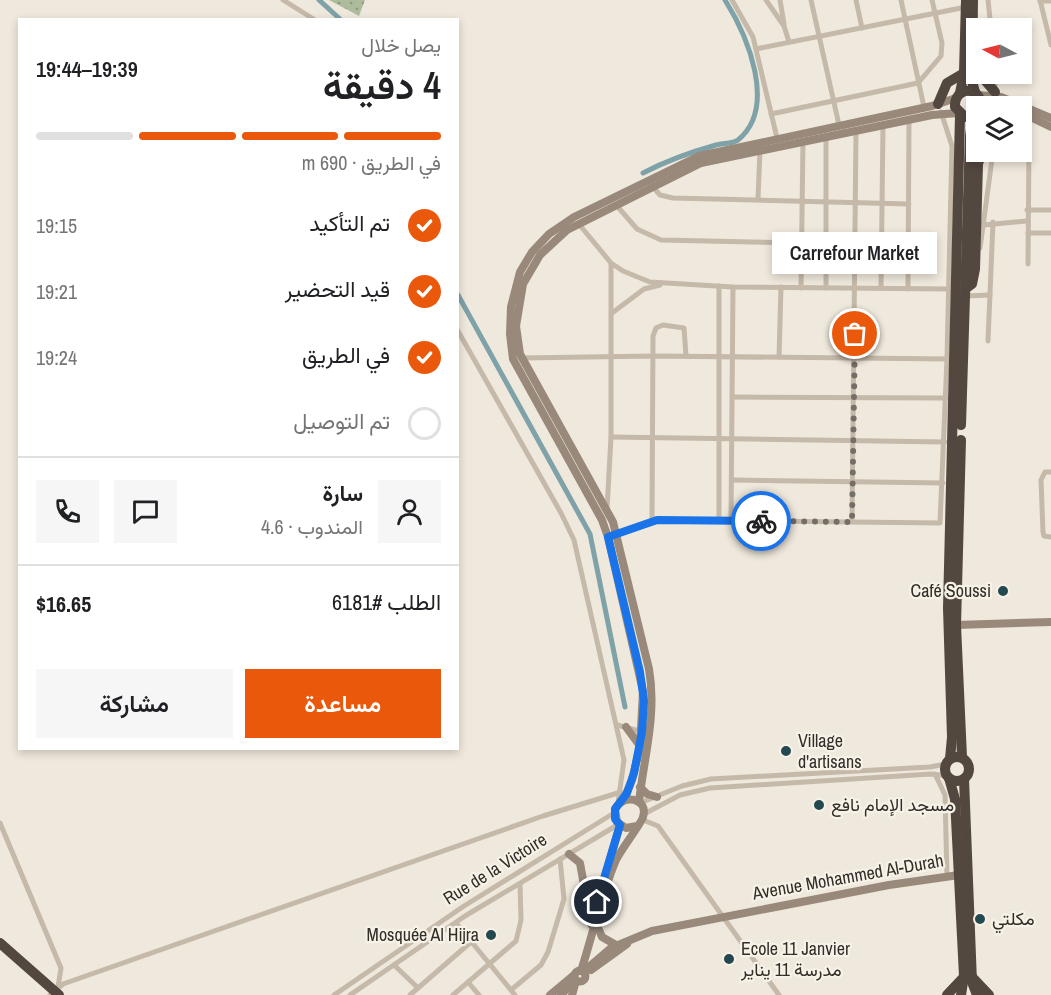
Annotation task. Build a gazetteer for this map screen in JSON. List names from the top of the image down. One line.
{"streets":{"main road":["Avenue Mohammed Al-Durah"],"street":["Rue de la Victoire"]},"places":["Carrefour Market","Café Soussi","Village d'artisans","مسجد الإمام نافع","مكلتي","Mosquée Al Hijra","Ecole 11 Janvier مدرسة 11 يناير"],"north":"left","page":{"heading":["4 دقيقة","يصل خلال","19:39–19:44"],"panel":["سارة","المندوب · 4.6","الطلب #6181","$16.65"],"bar":"في الطريق · 690 m","list":[["تم التأكيد","19:15"],["قيد التحضير","19:21"],["في الطريق","19:24"],"تم التوصيل"],"bubble":"Carrefour Market","buttons":["مساعدة","مشاركة"]}}
